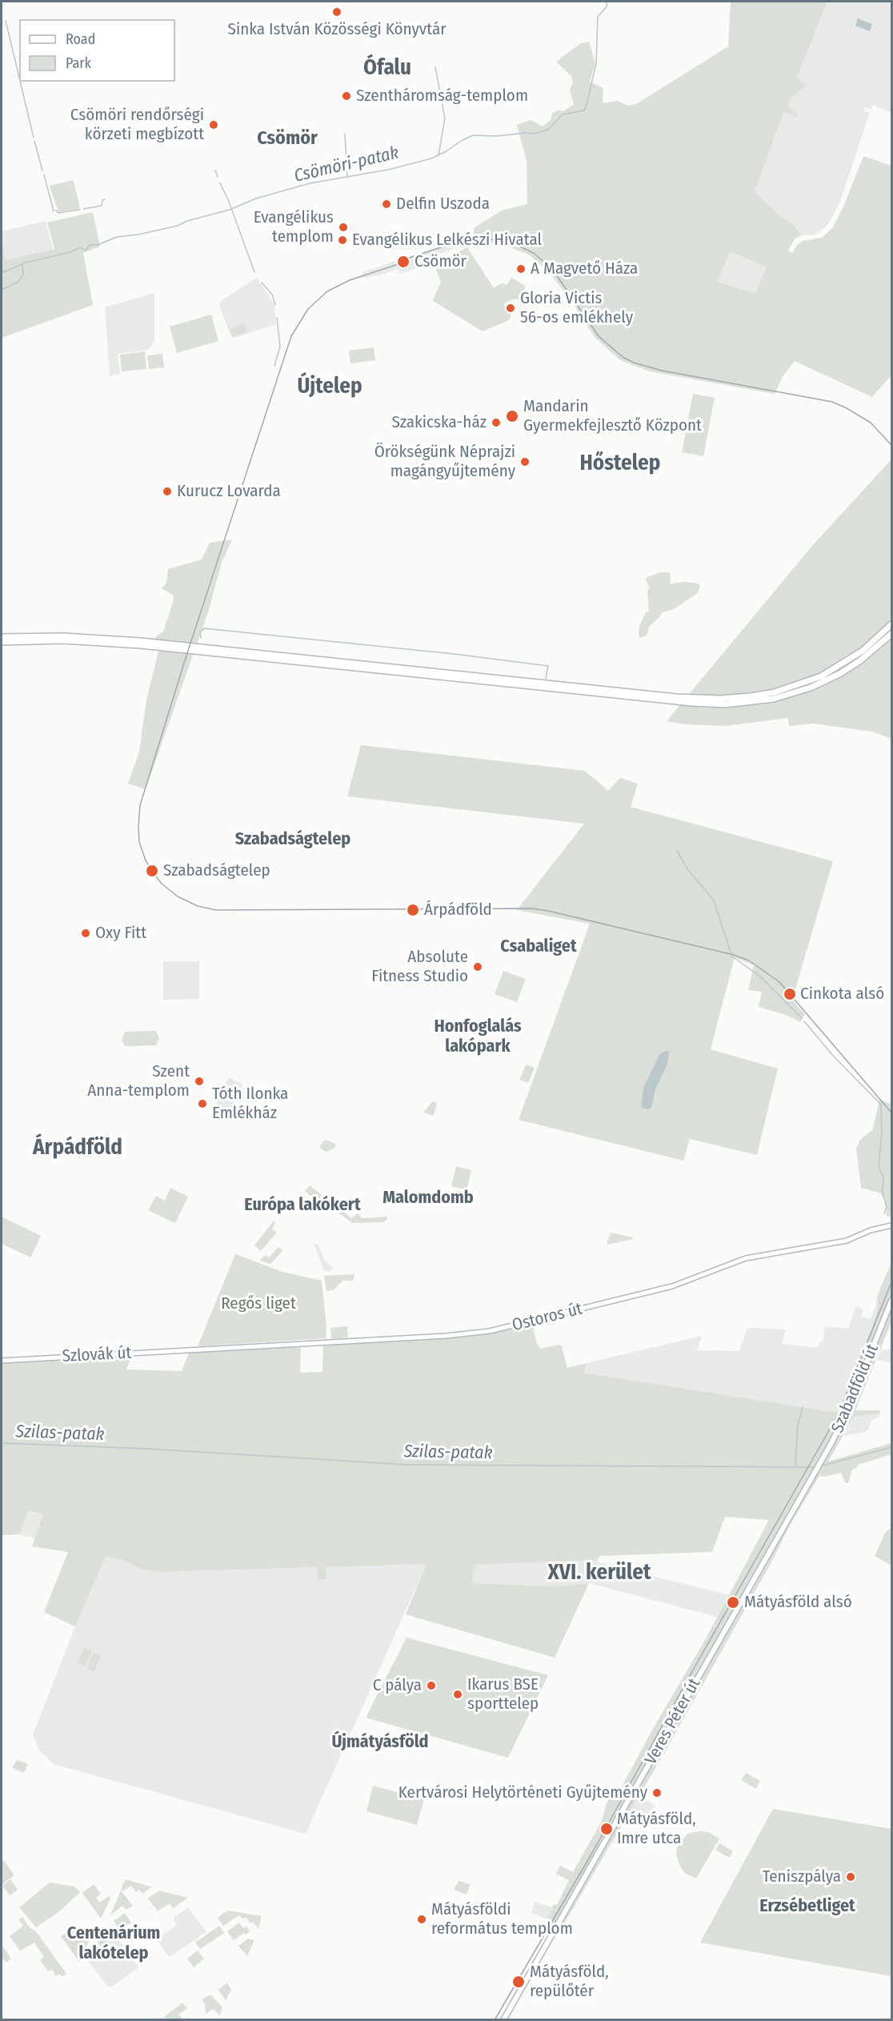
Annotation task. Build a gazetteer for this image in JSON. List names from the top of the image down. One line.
{"streets":{"main road":["Ostoros út","Szlovák út","Szabadföld út","Veres Péter út"]},"crossings":[["Ostoros út","Szlovák út"],["Szabadföld út","Veres Péter út"]],"districts":["Ófalu","Csömör","Újtelep","Hőstelep","Szabadságtelep","Csabaliget","Honfoglalás lakópark","Árpádföld","Malomdomb","Európa lakókert","XVI. kerület","Újmátyásföld","Erzsébetliget","Centenárium lakótelep"],"water":["Csömöri-patak","Szilas-patak"],"parks":["Regős liget"],"places":["Sinka István Közösségi Könyvtár","Szentháromság-templom","Csömöri rendőrségi körzeti megbízott","Delfin Uszoda","Evangélikus templom","Evangélikus Lelkészi Hivatal","Csömör","A Magvető Háza","Gloria Victis 56-os emlékhely","Mandarin Gyermekfejlesztő Központ","Szakicska-ház","Örökségünk Néprajzi magángyűjtemény","Kurucz Lovarda","Szabadságtelep","Árpádföld","Oxy Fitt","Absolute Fitness Studio","Cinkota alsó","Szent Anna-templom","Tóth Ilonka Emlékház","Mátyásföld alsó","C pálya","Ikarus BSE sporttelep","Kertvárosi Helytörténeti Gyűjtemény","Mátyásföld, Imre utca","Teniszpálya","Mátyásföldi református templom","Mátyásföld, repülőtér"],"legend":["Road","Park"]}
